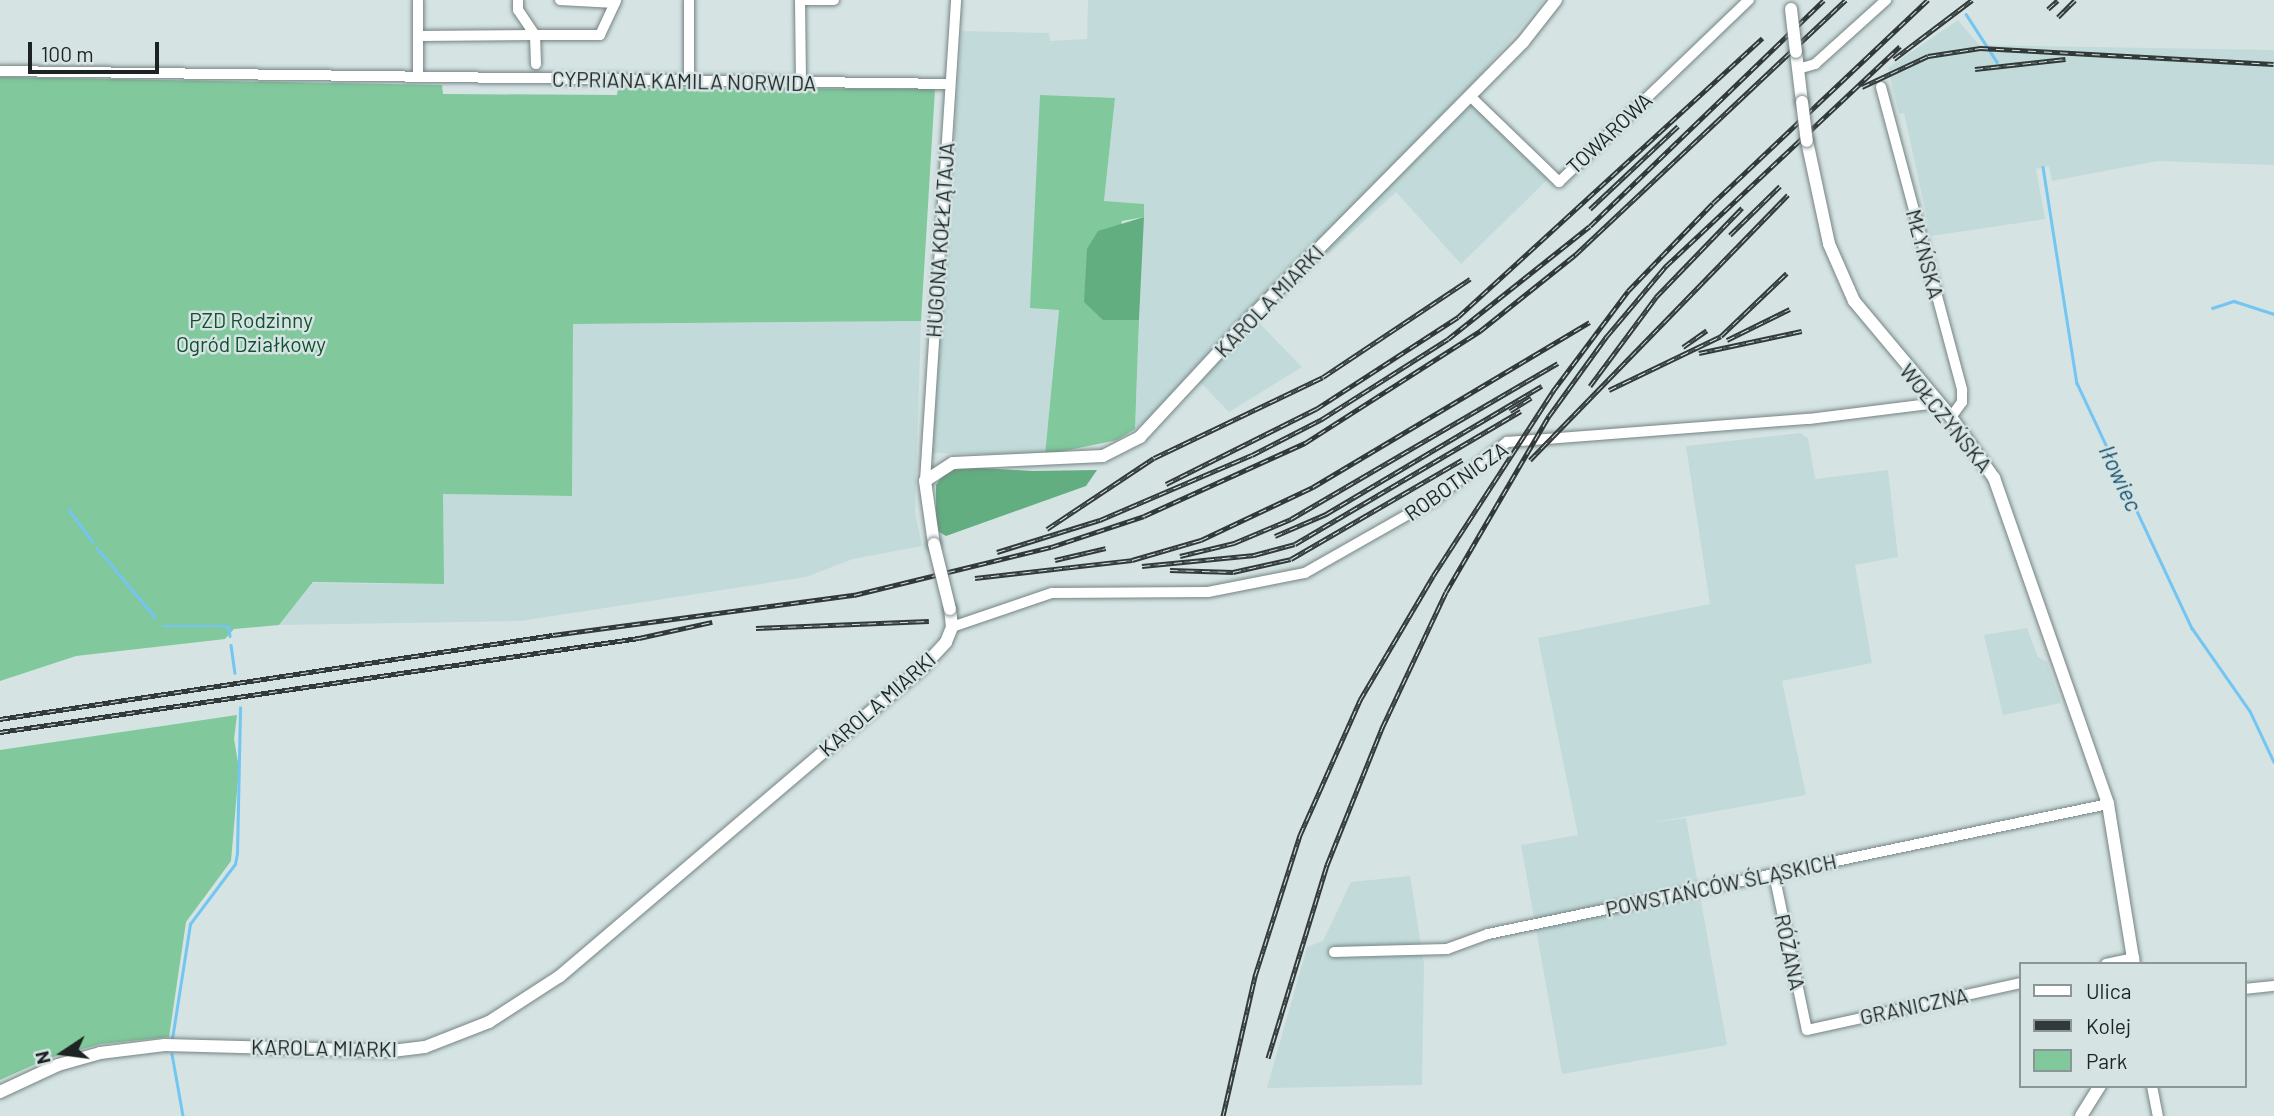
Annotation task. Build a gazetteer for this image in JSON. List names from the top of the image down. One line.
{"streets":{"street":["CYPRIANA KAMILA NORWIDA","TOWAROWA","HUGONA KOŁŁĄTAJA","MŁYŃSKA","KAROLA MIARKI","WOŁCZYŃSKA","ROBOTNICZA","POWSTAŃCÓW ŚLĄSKICH","RÓŻANA","GRANICZNA"]},"crossings":[["CYPRIANA KAMILA NORWIDA","HUGONA KOŁŁĄTAJA"],["TOWAROWA","KAROLA MIARKI"],["HUGONA KOŁŁĄTAJA","KAROLA MIARKI"],["MŁYŃSKA","WOŁCZYŃSKA"],["KAROLA MIARKI","ROBOTNICZA"],["WOŁCZYŃSKA","ROBOTNICZA"],["WOŁCZYŃSKA","POWSTAŃCÓW ŚLĄSKICH"],["POWSTAŃCÓW ŚLĄSKICH","RÓŻANA"],["RÓŻANA","GRANICZNA"]],"water":["Iłowiec"],"parks":["PZD Rodzinny Ogród Działkowy"],"legend":["Ulica","Kolej","Park"],"scale_bar":"100 m","north":"left"}
